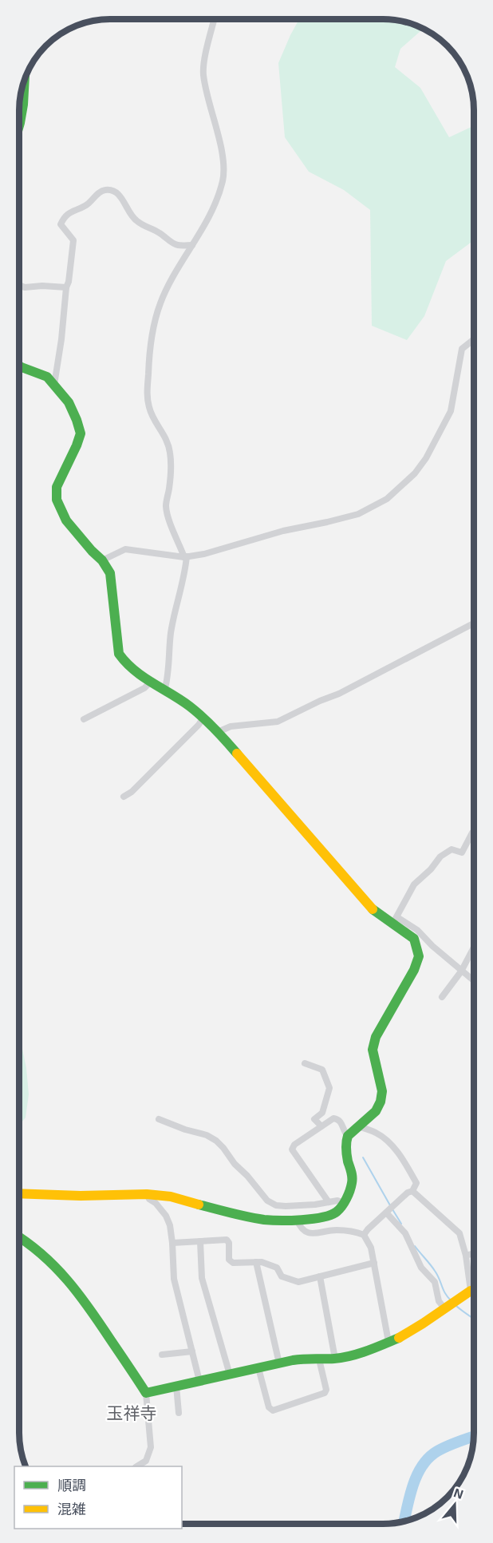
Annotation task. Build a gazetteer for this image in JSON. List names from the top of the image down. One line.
{"districts":["玉祥寺"],"legend":["順調","混雑"],"north":"top"}
